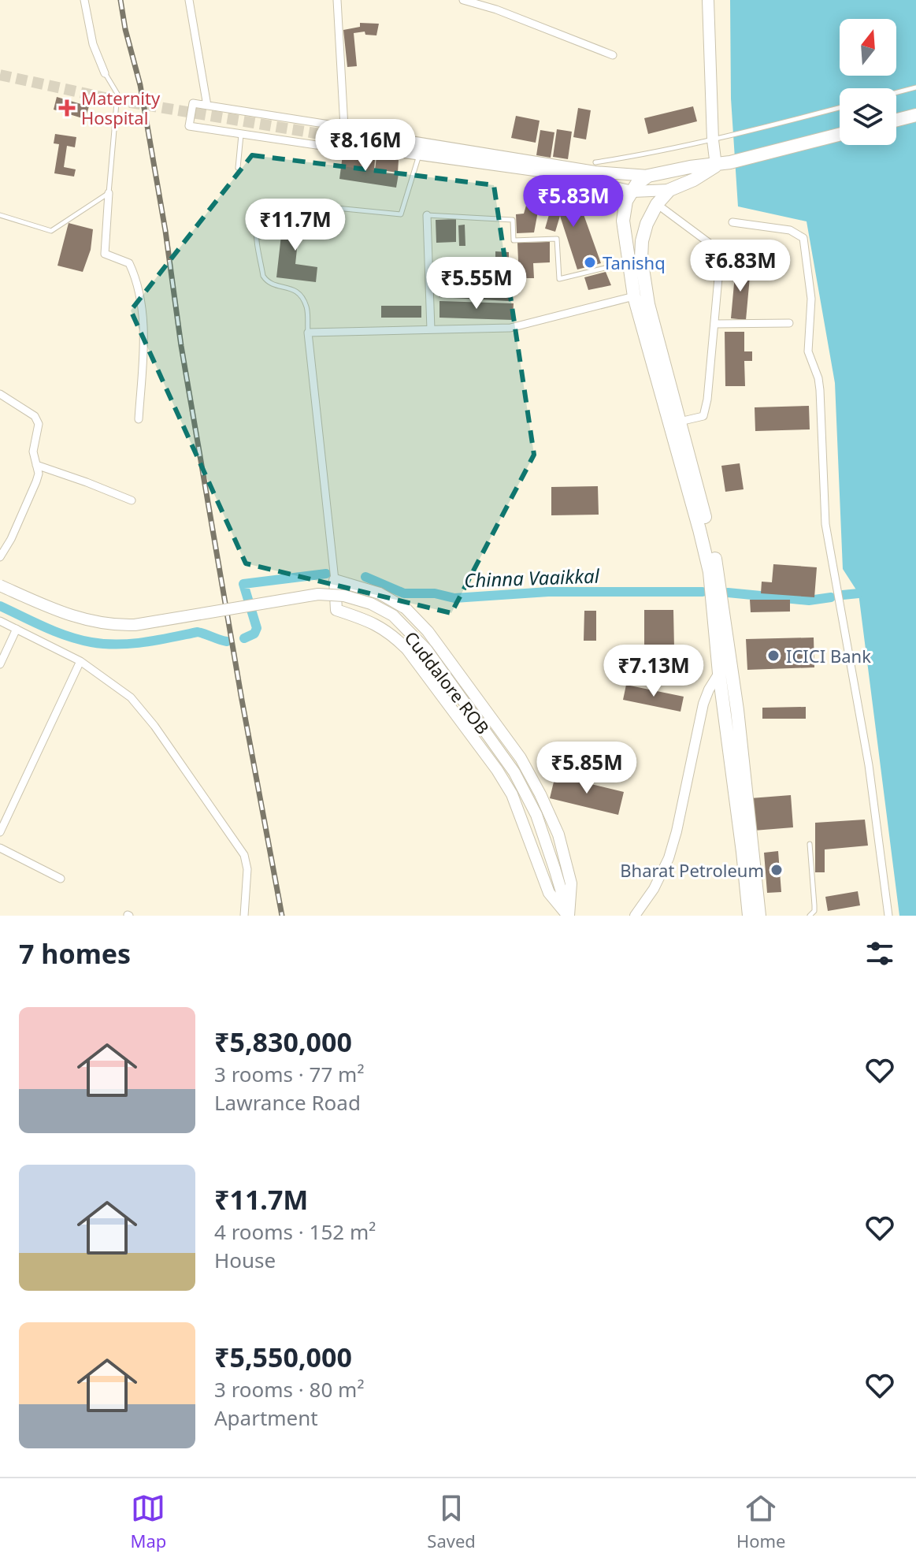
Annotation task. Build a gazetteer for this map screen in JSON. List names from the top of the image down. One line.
{"streets":{"main road":["Cuddalore ROB"]},"water":["Chinna Vaaikkal"],"places":{"health":["Maternity Hospital"],"other":["Tanishq","ICICI Bank","Bharat Petroleum"]},"north":"top","page":{"price":["₹8.16M","₹5.83M","₹11.7M","₹6.83M","₹5.55M","₹7.13M","₹5.85M"],"heading":"7 homes","list":[{"name":"₹5,830,000","note":"3 rooms · 77 m² · Lawrance Road"},{"name":"₹11.7M","note":"4 rooms · 152 m² · House"},{"name":"₹5,550,000","note":"3 rooms · 80 m² · Apartment"}],"tabs":["Map","Saved","Home"]}}
